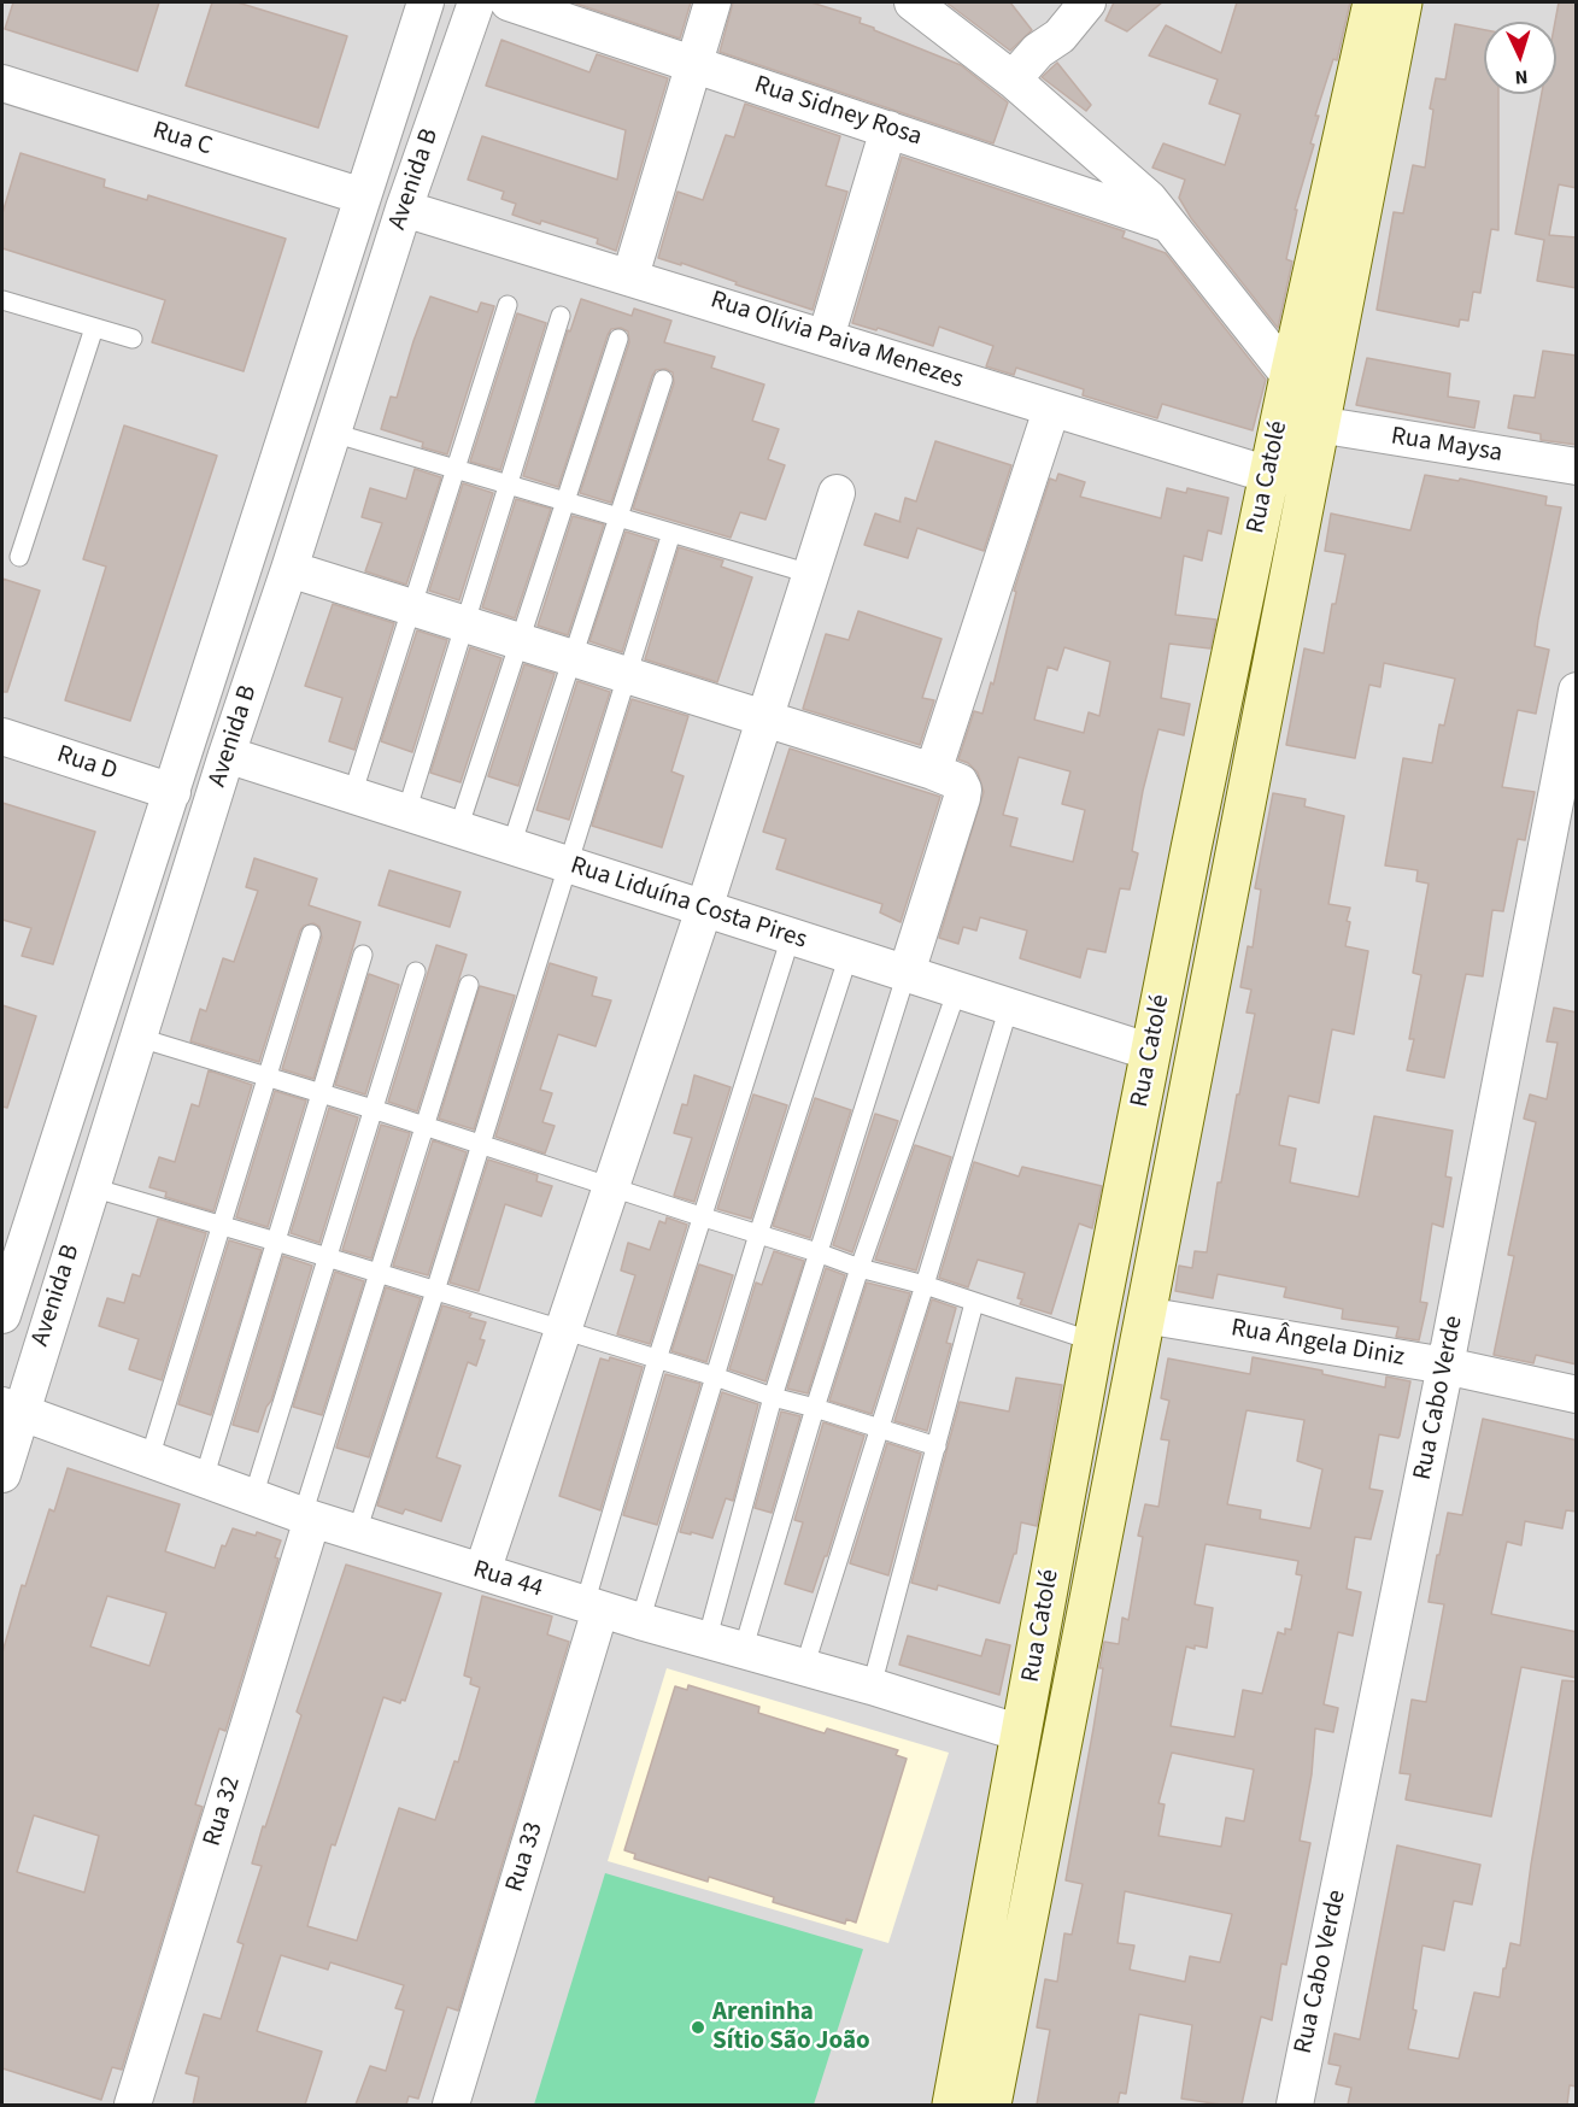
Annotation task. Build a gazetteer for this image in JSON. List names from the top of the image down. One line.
{"streets":{"street":["Rua Sidney Rosa","Rua C","Avenida B","Rua Olívia Paiva Menezes","Rua Maysa","Rua Catolé","Rua D","Rua Liduína Costa Pires","Rua Ângela Diniz","Rua Cabo Verde","Rua 44","Rua 32","Rua 33"]},"crossings":[["Rua C","Avenida B"],["Avenida B","Rua Olívia Paiva Menezes"],["Avenida B","Rua D"],["Avenida B","Rua Liduína Costa Pires"],["Avenida B","Rua 44"],["Rua Olívia Paiva Menezes","Rua Catolé"],["Rua Maysa","Rua Catolé"],["Rua Catolé","Rua Liduína Costa Pires"],["Rua Catolé","Rua Ângela Diniz"],["Rua Catolé","Rua 44"],["Rua Ângela Diniz","Rua Cabo Verde"],["Rua 44","Rua 32"],["Rua 44","Rua 33"]],"places":["Areninha Sítio São João"],"north":"bottom"}
